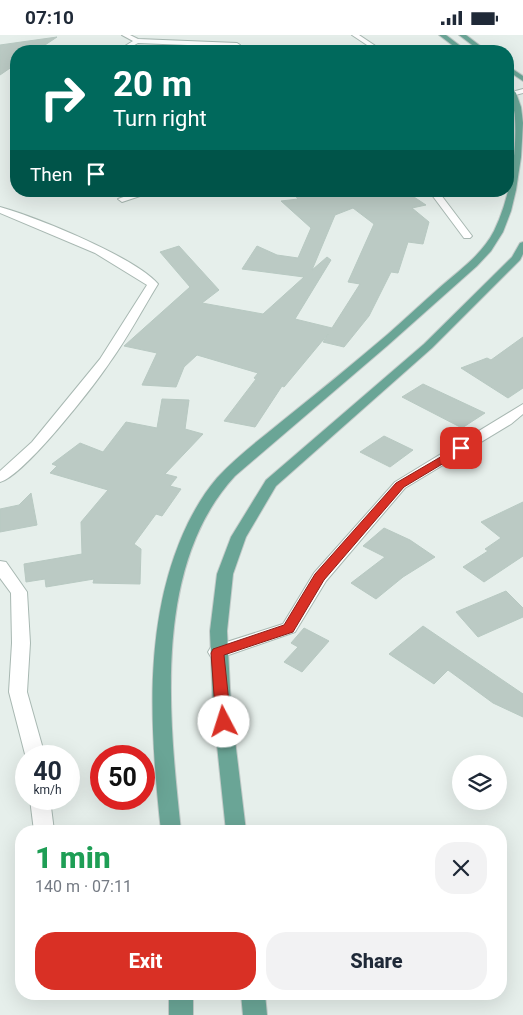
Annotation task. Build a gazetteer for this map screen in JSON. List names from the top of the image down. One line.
{"page":{"status":"07:10","turn":["20 m","Turn right"],"then":"Then","speed":"40 km/h","limit":"50","heading":["1 min","140 m · 07:11"],"buttons":["Exit","Share"]}}
